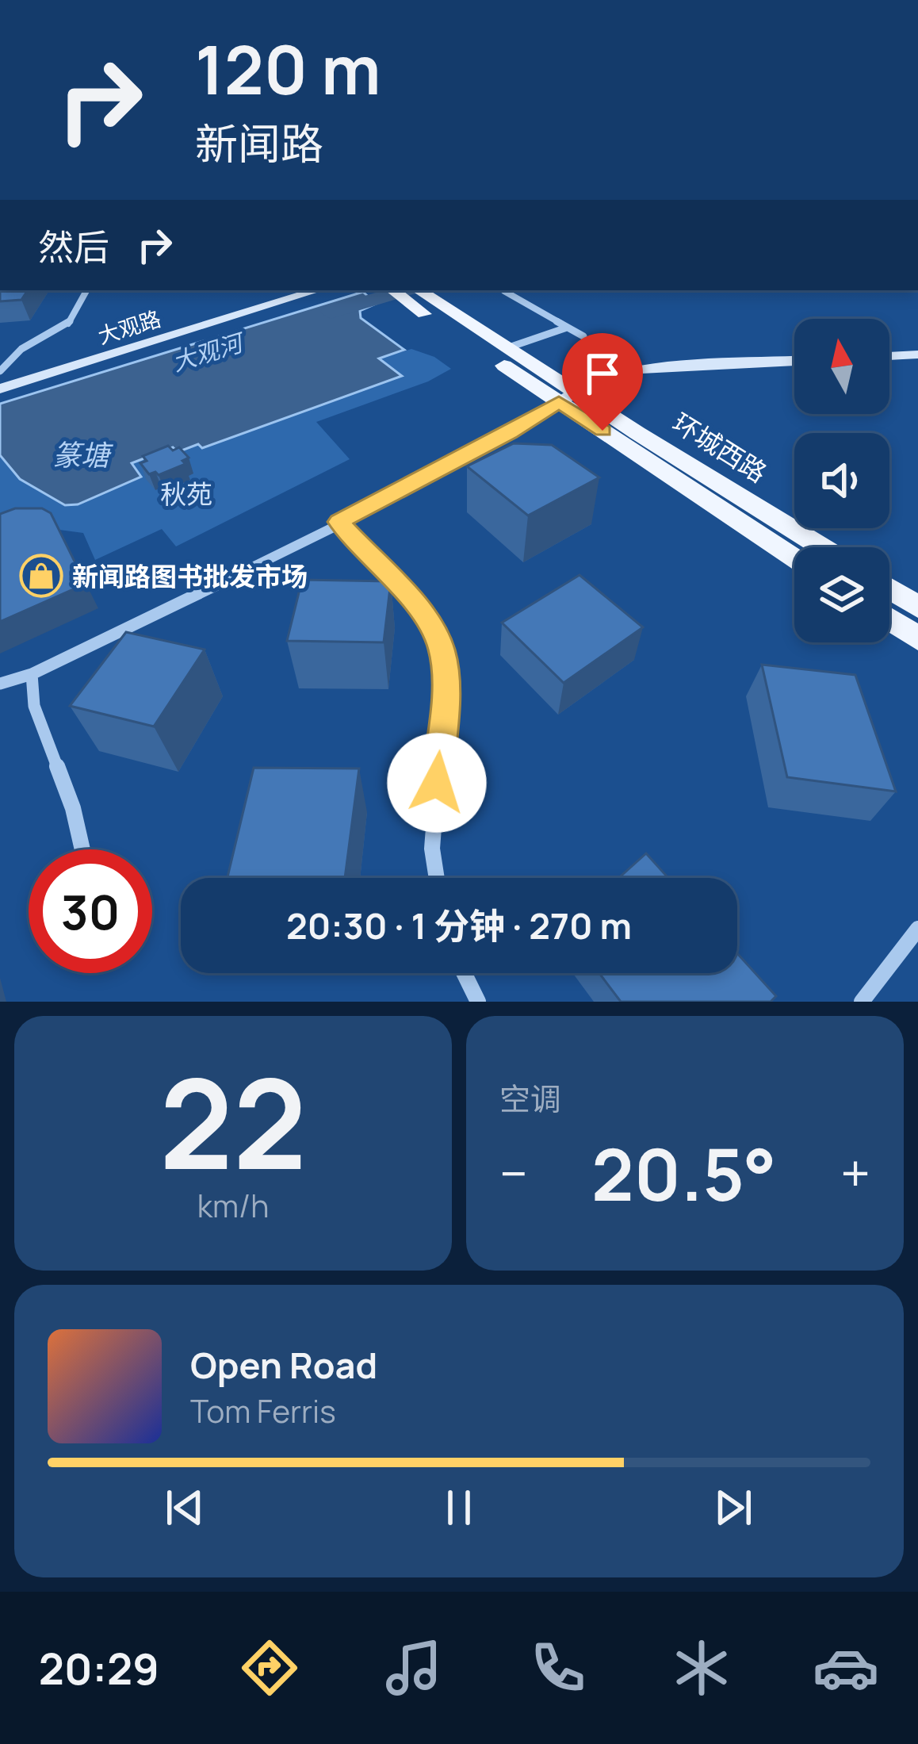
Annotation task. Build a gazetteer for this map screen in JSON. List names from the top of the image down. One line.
{"streets":{"main road":["大观路","环城西路"]},"water":["大观河","篆塘"],"parks":["秋苑"],"places":{"shop":["新闻路图书批发市场"]},"north":"top","page":{"turn":["120 m","新闻路"],"then":"然后","limit":"30","trip":"20:30 · 1 分钟 · 270 m","tile":[["22","km/h"],"空调"],"heat":["−","20.5°","+"],"song":["Open Road","Tom Ferris"],"tabs":"20:29"}}
